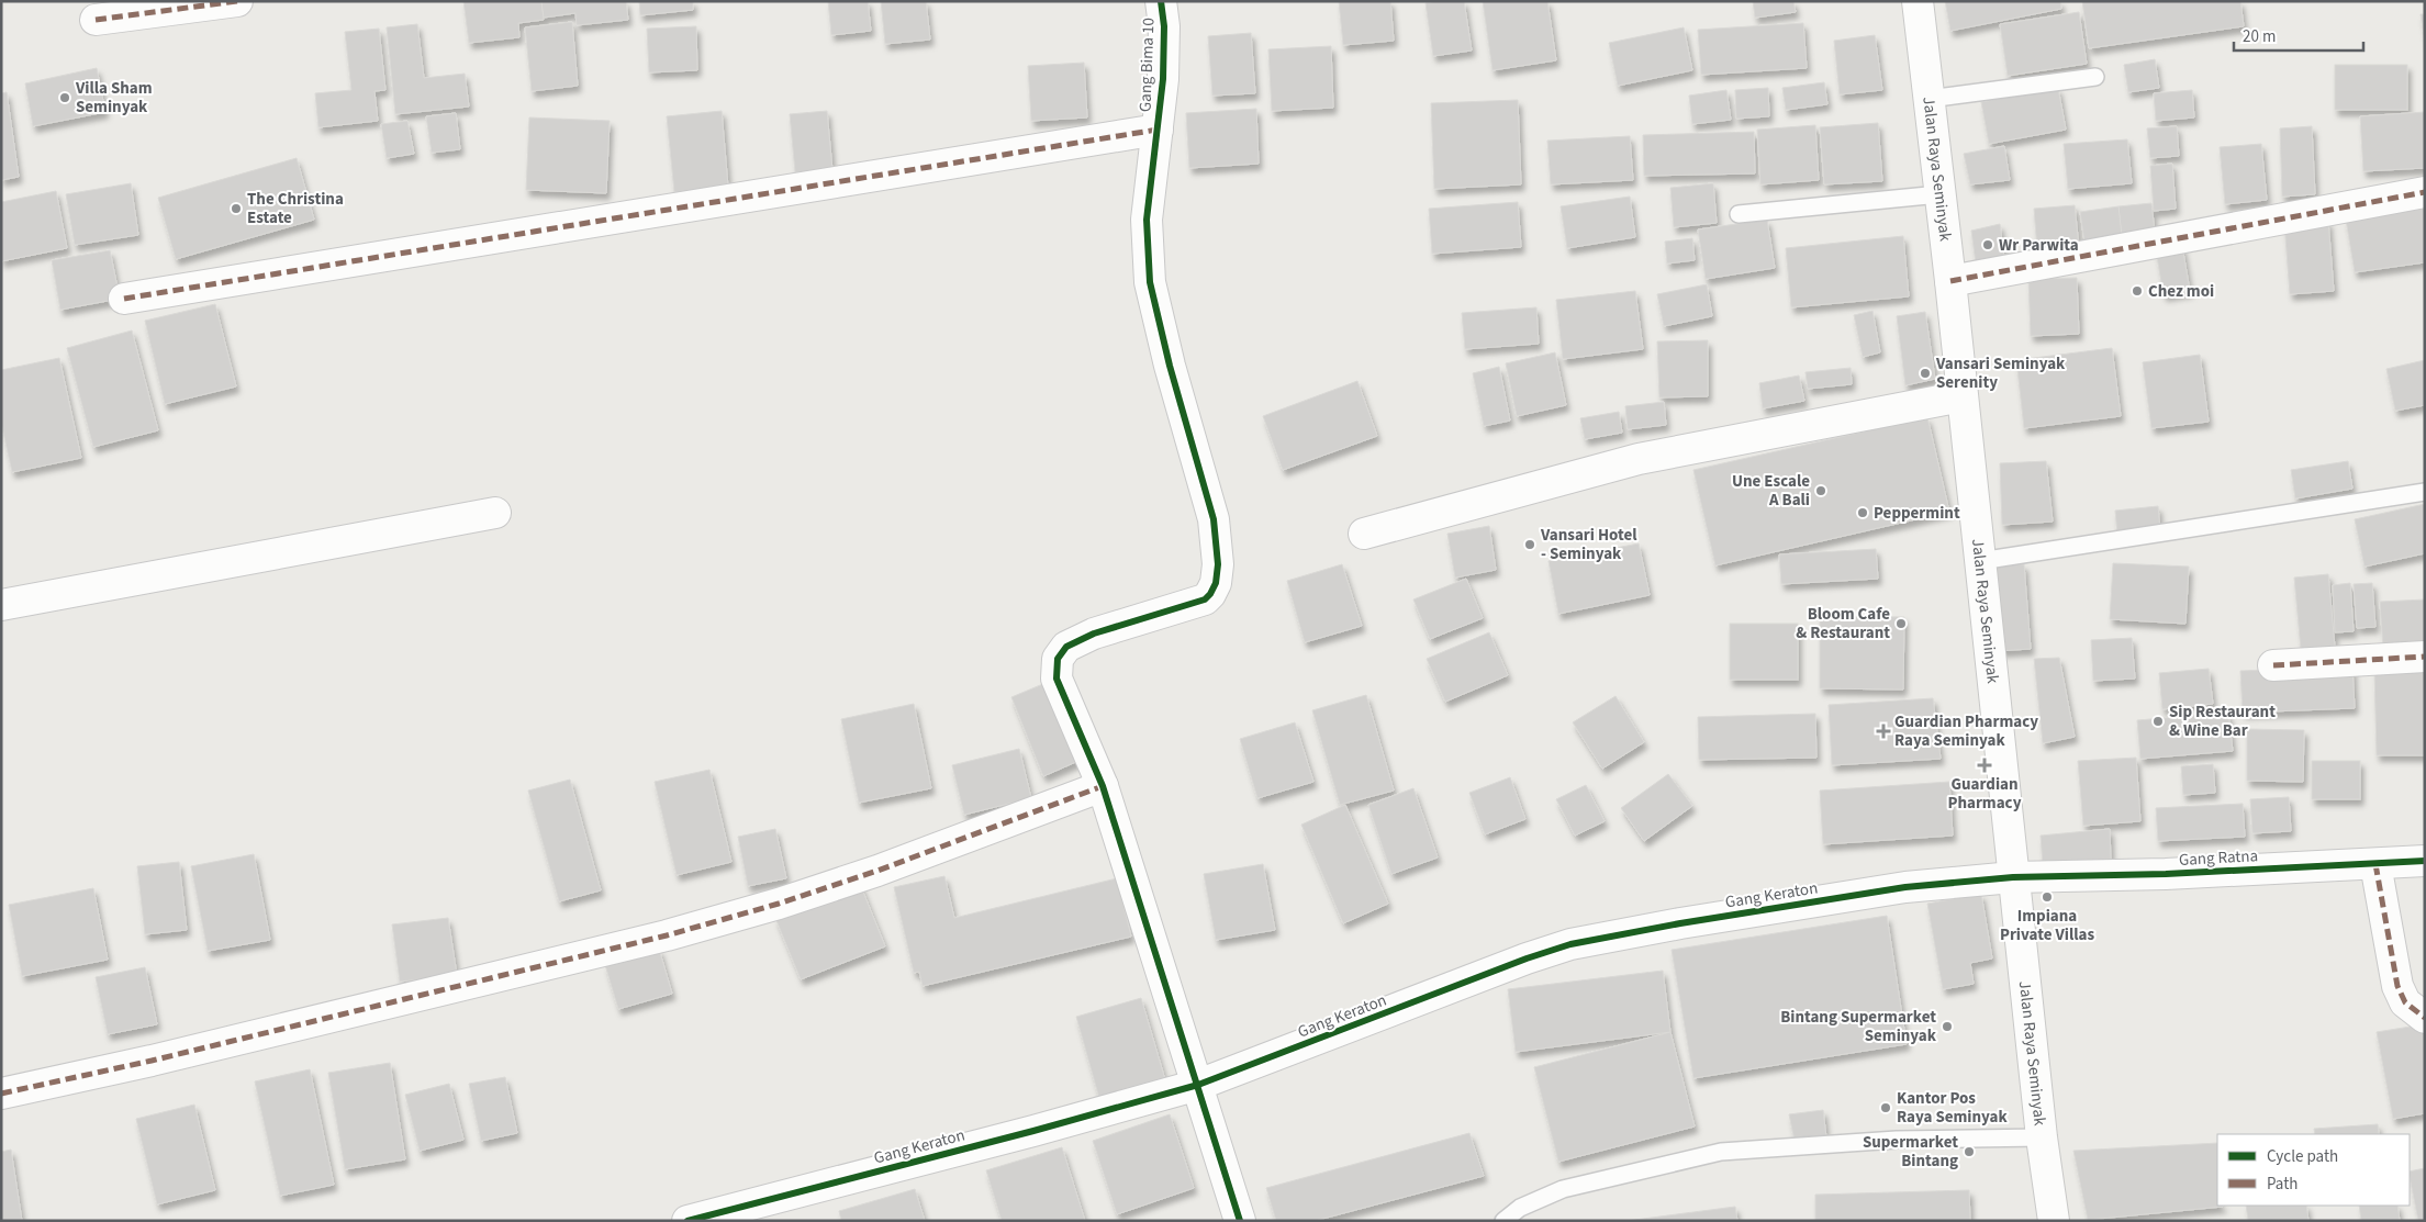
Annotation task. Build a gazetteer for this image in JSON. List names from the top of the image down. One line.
{"streets":{"street":["Gang Bima 10","Jalan Raya Seminyak","Gang Ratna","Gang Keraton"]},"crossings":[["Gang Bima 10","Gang Keraton"],["Jalan Raya Seminyak","Gang Ratna"],["Jalan Raya Seminyak","Gang Keraton"],["Gang Ratna","Gang Keraton"]],"places":{"other":["Villa Sham Seminyak","The Christina Estate","Wr Parwita","Chez moi","Vansari Seminyak Serenity","Une Escale A Bali","Peppermint","Vansari Hotel - Seminyak","Bloom Cafe & Restaurant","Sip Restaurant & Wine Bar","Impiana Private Villas","Bintang Supermarket Seminyak","Kantor Pos Raya Seminyak","Supermarket Bintang"],"health":["Guardian Pharmacy Raya Seminyak","Guardian Pharmacy"]},"legend":["Cycle path","Path"],"scale_bar":"20 m"}
